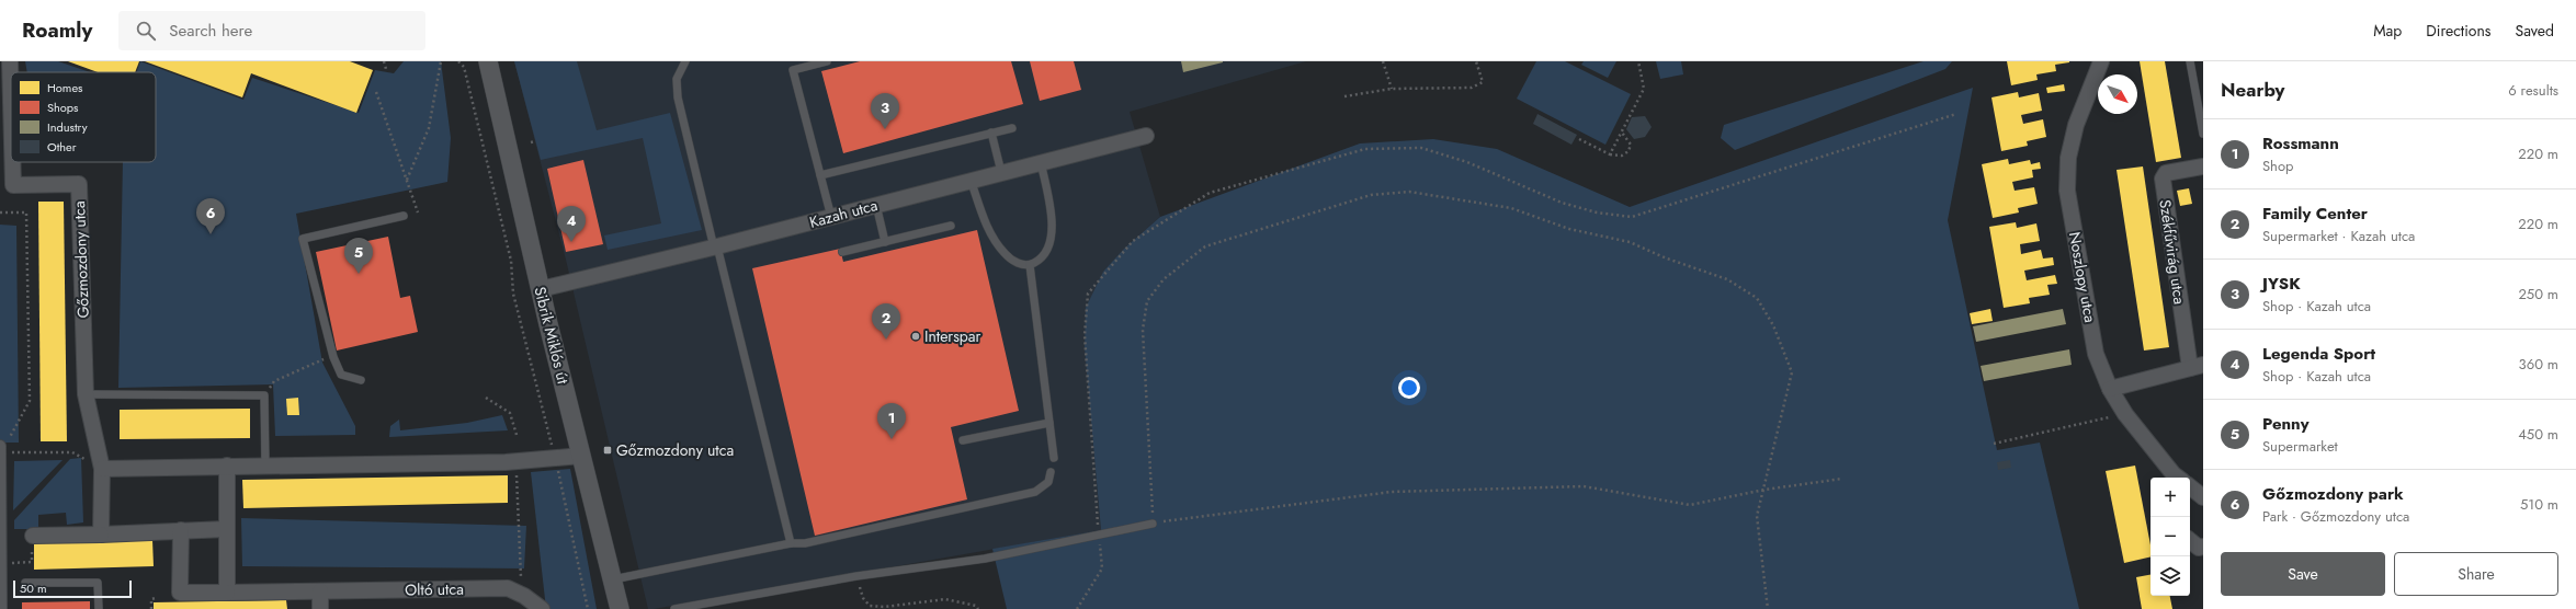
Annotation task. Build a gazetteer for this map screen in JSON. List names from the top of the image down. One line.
{"streets":{"street":["Kazah utca","Székfűvirág utca","Gőzmozdony utca","Noszlopy utca","Sibrik Miklós út","Oltó utca"]},"crossings":[["Kazah utca","Sibrik Miklós út"]],"places":{"other":["Interspar"],"transit":["Gőzmozdony utca"]},"legend":["Homes","Shops","Industry","Other"],"scale_bar":"50 m","north":"bottom right","page":{"header":"Roamly","search":"Search here","nav":["Map","Directions","Saved"],"heading":["Nearby","6 results"],"pins":["3","6","4","5","2","1"],"list":[{"mark":"1","name":"Rossmann","note":"Shop","value":"220 m"},{"mark":"2","name":"Family Center","note":"Supermarket · Kazah utca","value":"220 m"},{"mark":"3","name":"JYSK","note":"Shop · Kazah utca","value":"250 m"},{"mark":"4","name":"Legenda Sport","note":"Shop · Kazah utca","value":"360 m"},{"mark":"5","name":"Penny","note":"Supermarket","value":"450 m"},{"mark":"6","name":"Gőzmozdony park","note":"Park · Gőzmozdony utca","value":"510 m"}],"map_buttons":["+","−"],"buttons":["Save","Share"],"scale":"50 m"}}
